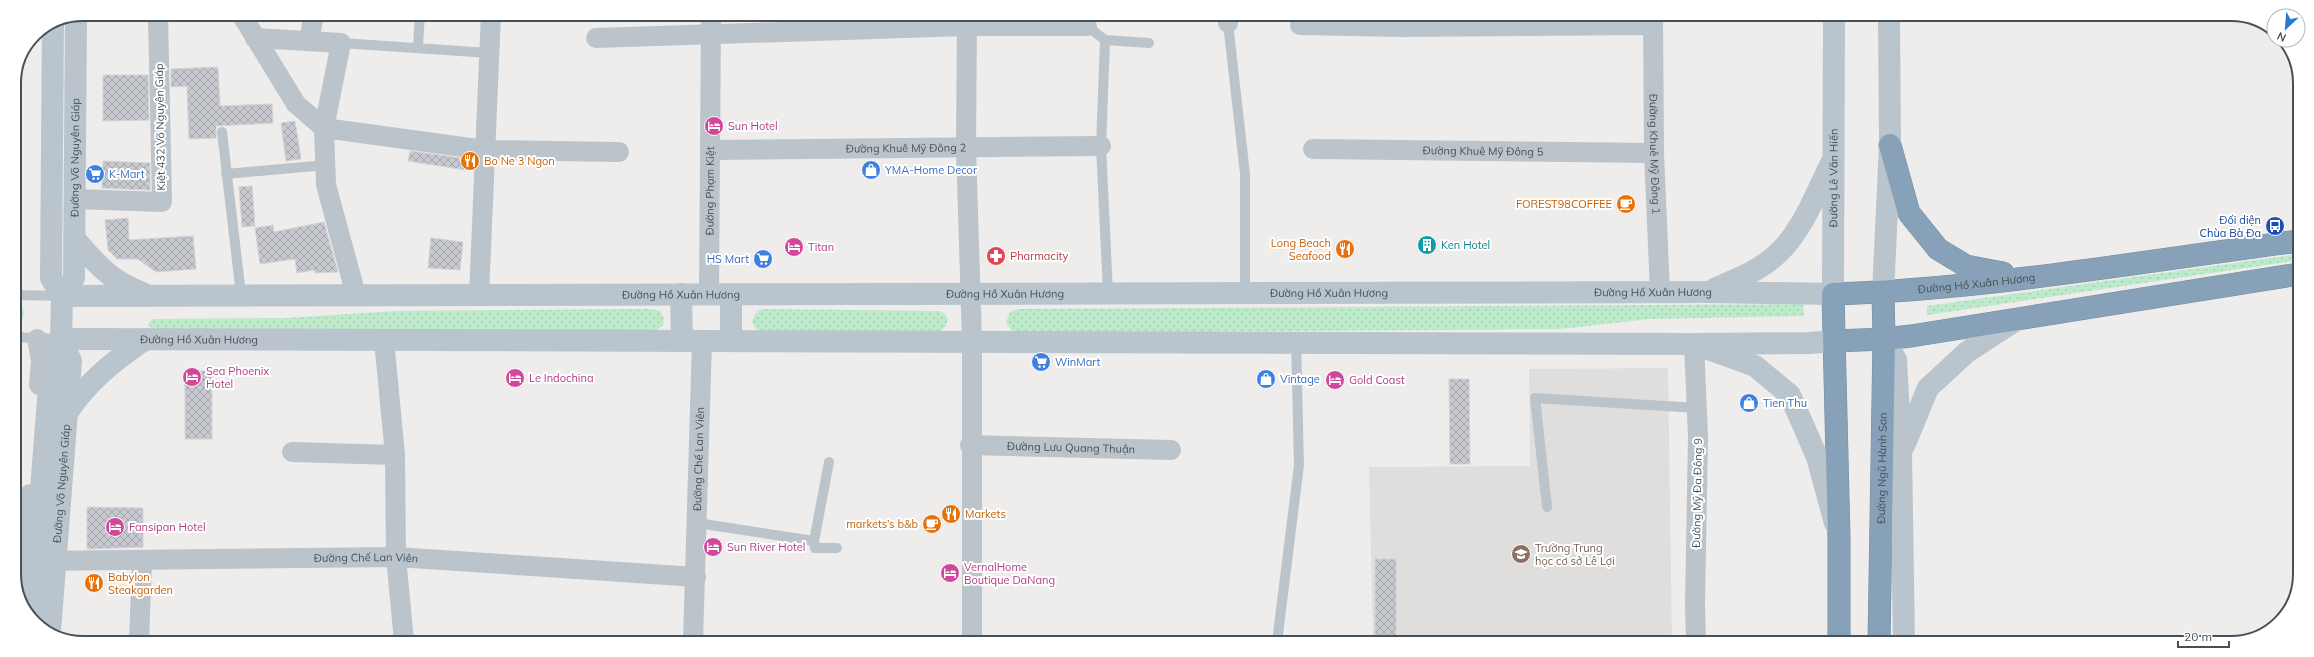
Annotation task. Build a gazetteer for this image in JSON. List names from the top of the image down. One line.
{"streets":{"highway":["Đường Lê Văn Hiến","Đường Hồ Xuân Hương","Đường Ngũ Hành Sơn"],"main road":["Đường Võ Nguyên Giáp"],"street":["Kiệt 432 Võ Nguyên Giáp","Đường Khuê Mỹ Đông 2","Đường Khuê Mỹ Đông 5","Đường Khuê Mỹ Đông 1","Đường Phạm Kiệt","Đường Lưu Quang Thuận","Đường Chế Lan Viên","Đường Mỹ Đa Đông 9"]},"crossings":[["Kiệt 432 Võ Nguyên Giáp","Đường Võ Nguyên Giáp"],["Đường Khuê Mỹ Đông 2","Đường Phạm Kiệt"],["Đường Khuê Mỹ Đông 5","Đường Khuê Mỹ Đông 1"],["Đường Khuê Mỹ Đông 1","Đường Hồ Xuân Hương"],["Đường Võ Nguyên Giáp","Đường Hồ Xuân Hương"],["Đường Võ Nguyên Giáp","Đường Chế Lan Viên"],["Đường Lê Văn Hiến","Đường Hồ Xuân Hương"],["Đường Phạm Kiệt","Đường Hồ Xuân Hương"],["Đường Hồ Xuân Hương","Đường Chế Lan Viên"],["Đường Hồ Xuân Hương","Đường Ngũ Hành Sơn"],["Đường Hồ Xuân Hương","Đường Mỹ Đa Đông 9"]],"places":{"hotel":["Sun Hotel","Titan","Sea Phoenix Hotel","Le Indochina","Gold Coast","Fansipan Hotel","Sun River Hotel","VernalHome Boutique DaNang"],"restaurant":["Bo Ne 3 Ngon","Long Beach Seafood","Markets","Babylon Steakgarden"],"shop":["YMA-Home Decor","Vintage","Tien Thu"],"supermarket":["K-Mart","HS Mart","WinMart"],"cafe":["FOREST98COFFEE","markets’s b&b"],"bus stop":["Đối diện Chùa Bà Đa"],"building":["Ken Hotel"],"pharmacy":["Pharmacity"],"school or university":["Trường Trung học cơ sở Lê Lợi"]},"scale_bar":"20 m","north":"bottom left"}
